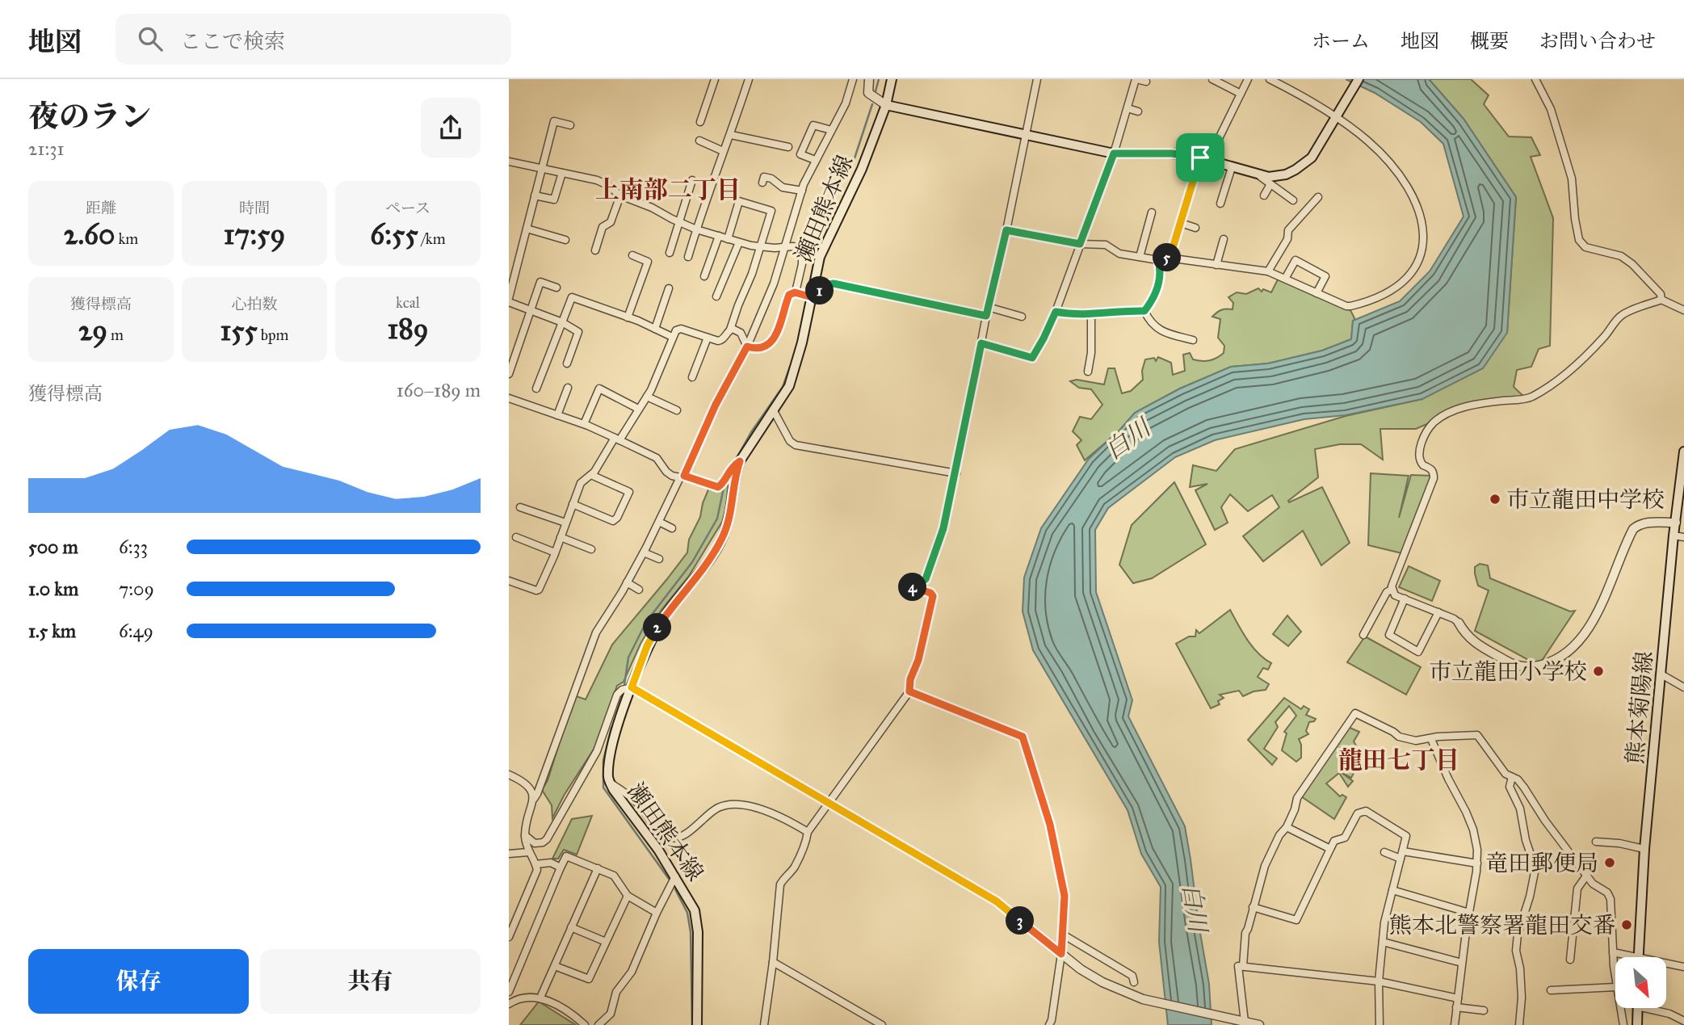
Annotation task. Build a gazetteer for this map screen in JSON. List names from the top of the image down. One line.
{"streets":{"main road":["瀬田熊本線","熊本菊陽線"]},"districts":["上南部二丁目","龍田七丁目"],"water":["白川"],"places":["市立龍田中学校","市立龍田小学校","竜田郵便局","熊本北警察署龍田交番"],"north":"bottom right","page":{"header":"地図","search":"ここで検索","nav":["ホーム","地図","概要","お問い合わせ"],"heading":["夜のラン","21:31"],"stats":[["距離","2.60 km"],["時間","17:59"],["ペース","6:55 /km"],["獲得標高","29 m"],["心拍数","155 bpm"],["kcal","189"]],"pins":["5","1","4","2","3"],"chart":["獲得標高","160–189 m"],"list":[{"name":"500 m","note":"6:33"},{"name":"1.0 km","note":"7:09"},{"name":"1.5 km","note":"6:49"}],"buttons":["保存","共有"]}}
